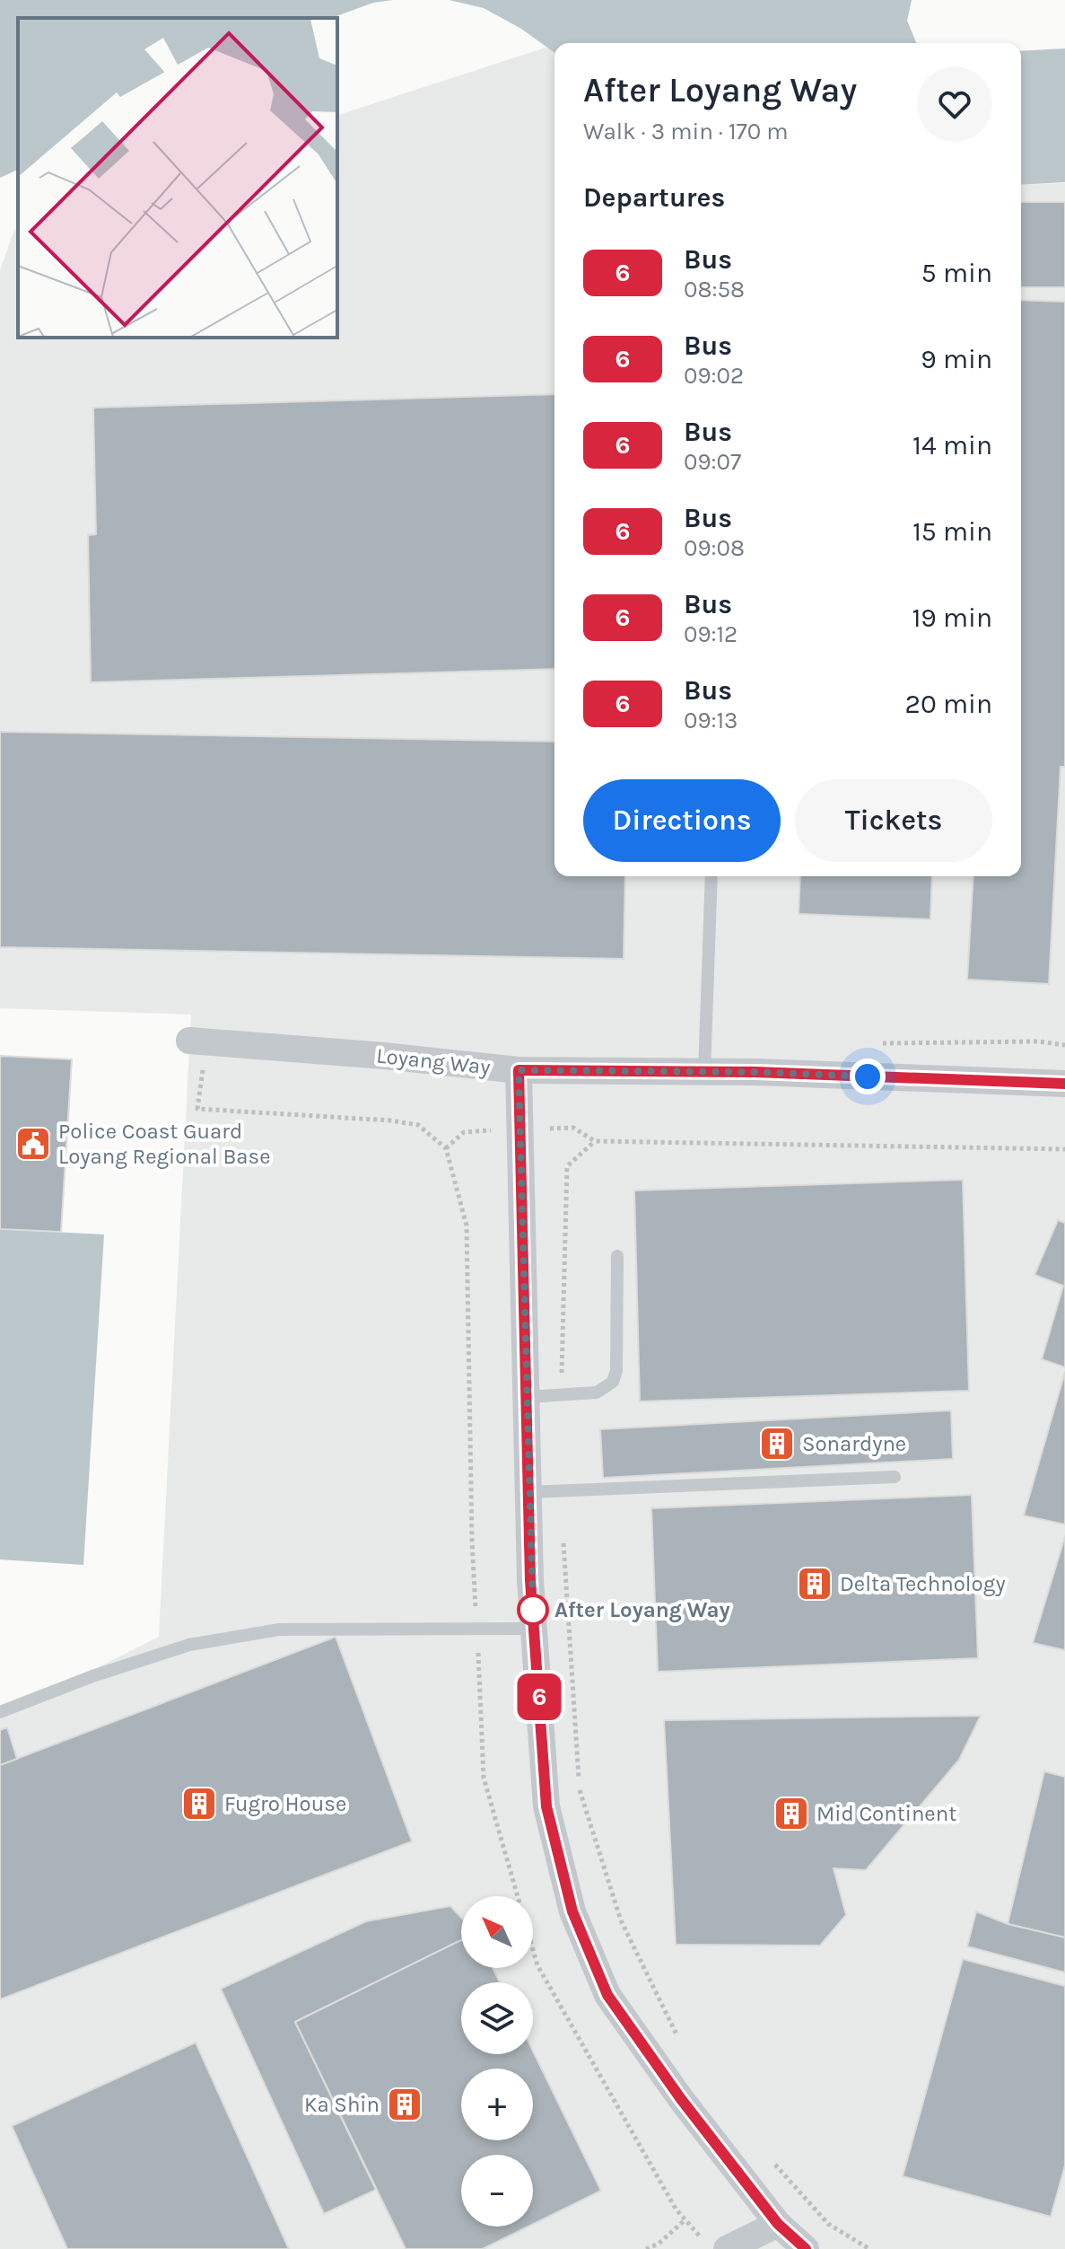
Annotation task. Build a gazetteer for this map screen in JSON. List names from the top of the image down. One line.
{"streets":{"street":["Loyang Way"]},"places":{"public building":["Police Coast Guard Loyang Regional Base"],"building":["Sonardyne","Delta Technology","Fugro House","Mid Continent","Ka Shin"],"other":["After Loyang Way"]},"lines":["bus line 6"],"north":"top left","page":{"on_map":"6","heading":[["After Loyang Way","Walk · 3 min · 170 m"],"Departures"],"list":[{"mark":"6","name":"Bus","note":"08:58","value":"5 min"},{"mark":"6","name":"Bus","note":"09:02","value":"9 min"},{"mark":"6","name":"Bus","note":"09:07","value":"14 min"},{"mark":"6","name":"Bus","note":"09:08","value":"15 min"},{"mark":"6","name":"Bus","note":"09:12","value":"19 min"},{"mark":"6","name":"Bus","note":"09:13","value":"20 min"}],"buttons":["Directions","Tickets"],"map_buttons":["+","−"]}}
